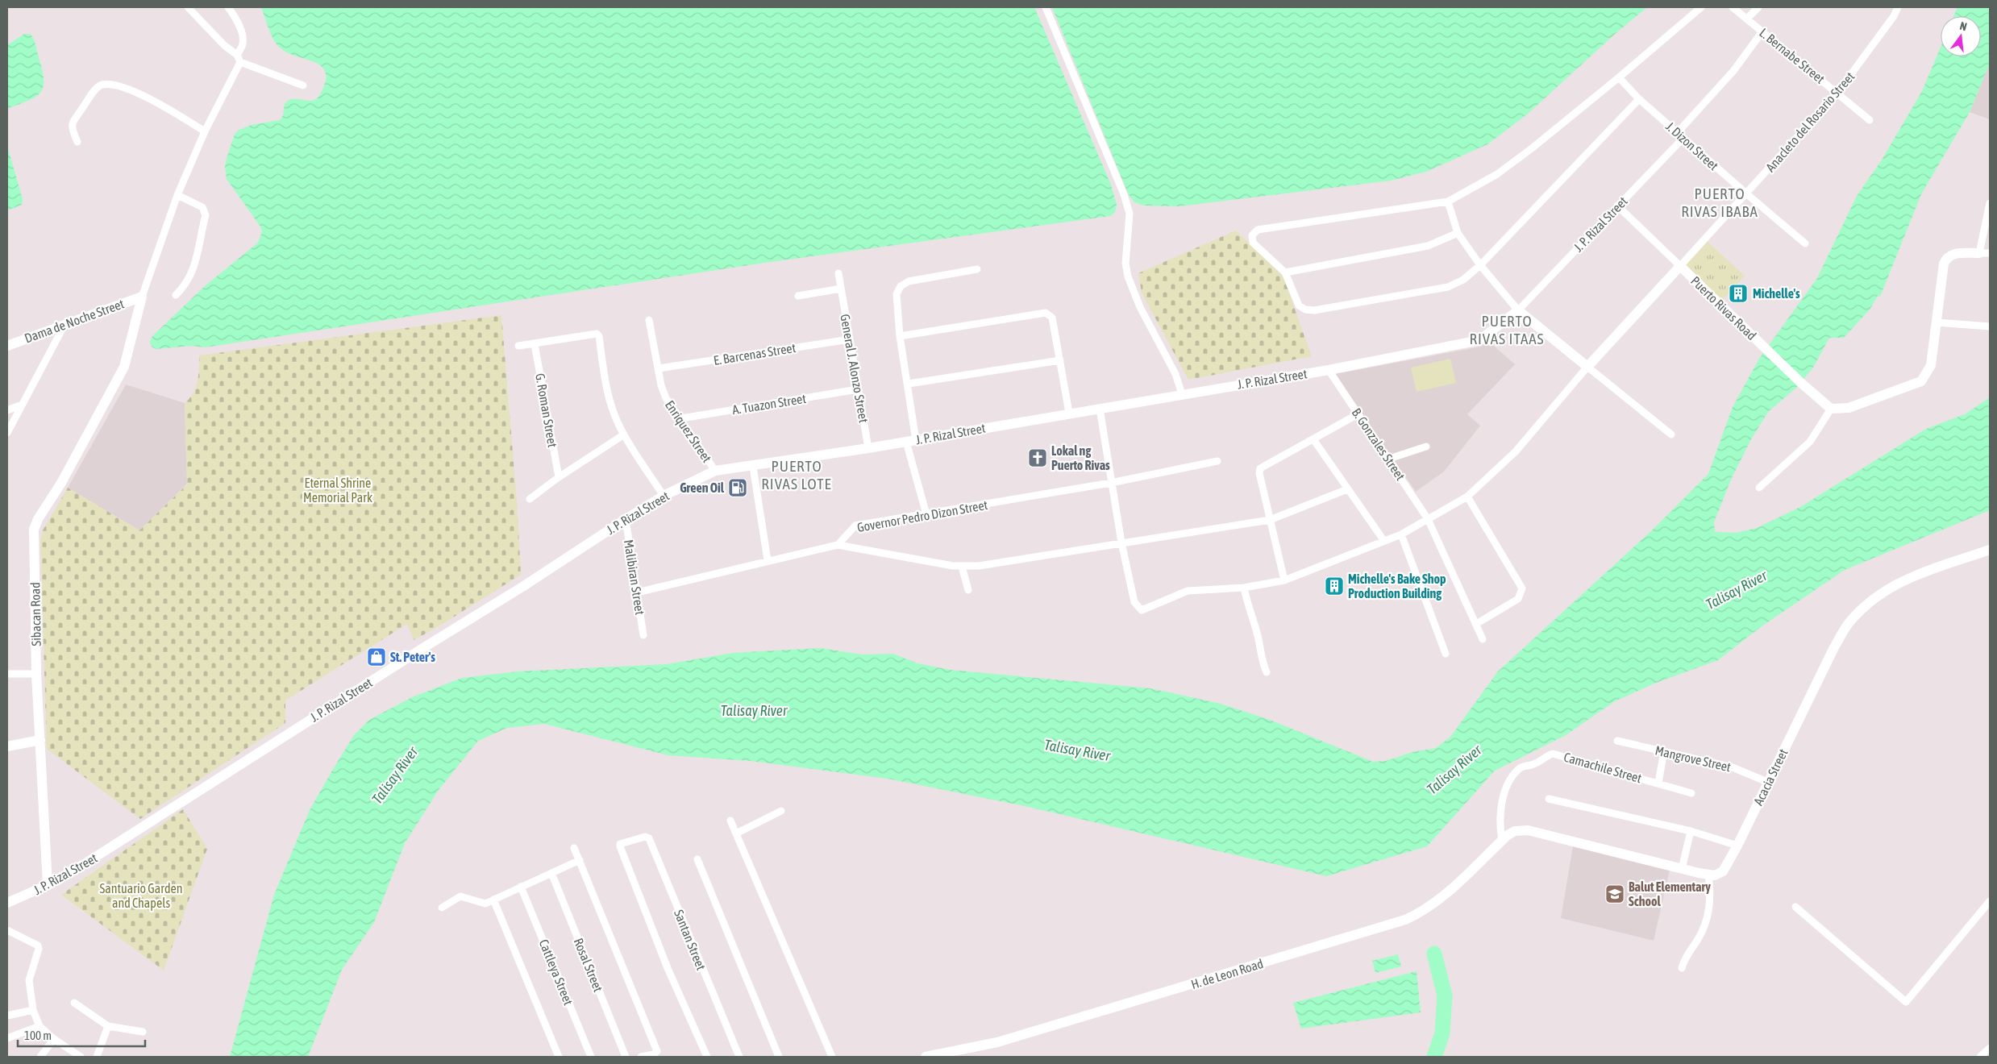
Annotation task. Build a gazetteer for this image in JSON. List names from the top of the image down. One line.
{"streets":{"street":["L. Bernabe Street","Anacleto del Rosario Street","J. Dizon Street","J. P. Rizal Street","Puerto Rivas Road","Dama de Noche Street","E. Barcenas Street","General J. Alonzo Street","A. Tuazon Street","G. Roman Street","Enriquez Street","B. Gonzales Street","Governor Pedro Dizon Street","Malibiran Street","Sibacan Road","Mangrove Street","Camachile Street","Acacia Street","Santan Street","Rosal Street","Cattleya Street","H. de Leon Road"]},"crossings":[["L. Bernabe Street","Anacleto del Rosario Street"],["Anacleto del Rosario Street","J. Dizon Street"],["Anacleto del Rosario Street","Puerto Rivas Road"],["J. Dizon Street","J. P. Rizal Street"],["J. P. Rizal Street","Puerto Rivas Road"],["J. P. Rizal Street","General J. Alonzo Street"],["J. P. Rizal Street","Enriquez Street"],["J. P. Rizal Street","B. Gonzales Street"],["J. P. Rizal Street","Malibiran Street"],["J. P. Rizal Street","Sibacan Road"],["Dama de Noche Street","Sibacan Road"],["E. Barcenas Street","General J. Alonzo Street"],["E. Barcenas Street","Enriquez Street"],["General J. Alonzo Street","A. Tuazon Street"],["A. Tuazon Street","Enriquez Street"],["Mangrove Street","Acacia Street"],["Camachile Street","H. de Leon Road"]],"districts":["PUERTO RIVAS IBABA","PUERTO RIVAS ITAAS","PUERTO RIVAS LOTE"],"water":["Talisay River"],"parks":["Eternal Shrine Memorial Park","Santuario Garden and Chapels"],"places":{"building":["Michelle's","Michelle's Bake Shop Production Building"],"church":["Lokal ng Puerto Rivas"],"fuel station":["Green Oil"],"shop":["St. Peter's"],"school or university":["Balut Elementary School"]},"scale_bar":"100 m","north":"top"}
